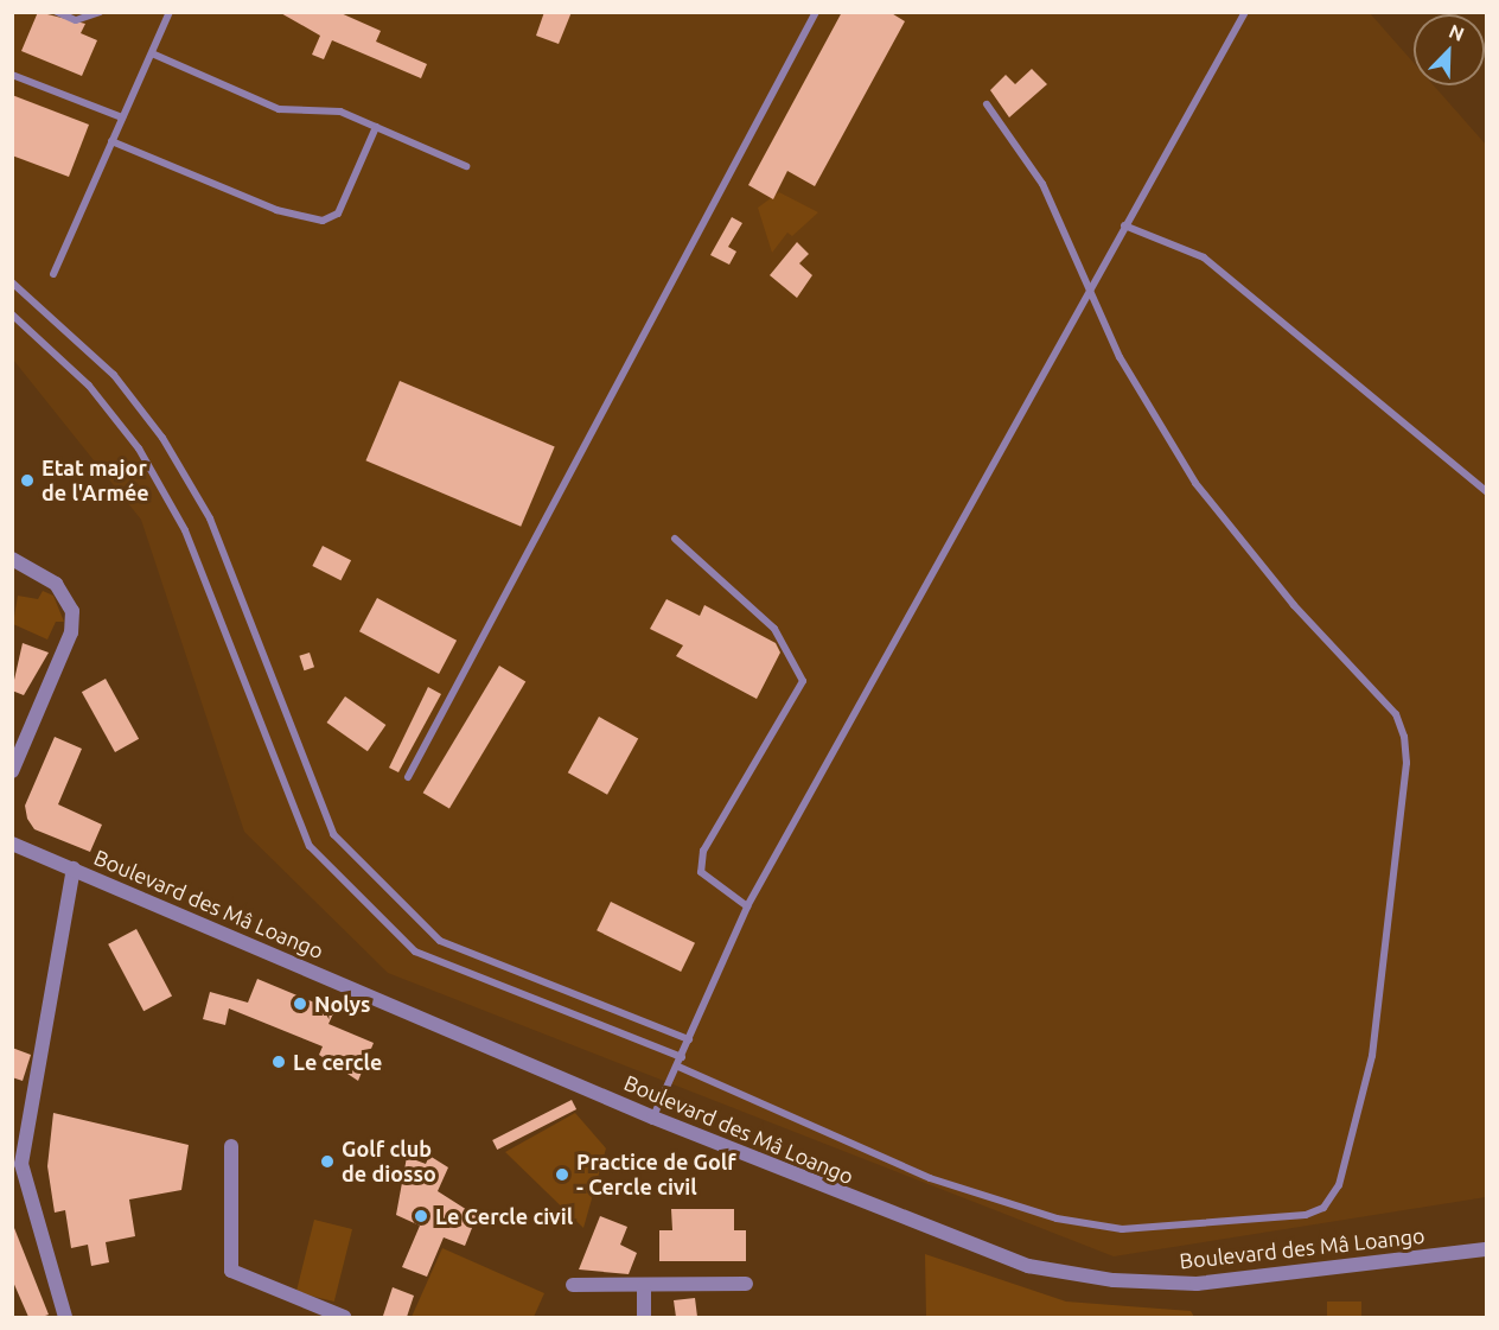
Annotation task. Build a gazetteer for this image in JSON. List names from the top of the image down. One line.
{"streets":{"street":["Boulevard des Mâ Loango"]},"places":["Etat major de l'Armée","Nolys","Le cercle","Golf club de diosso","Practice de Golf - Cercle civil","Le Cercle civil"],"north":"top right"}
